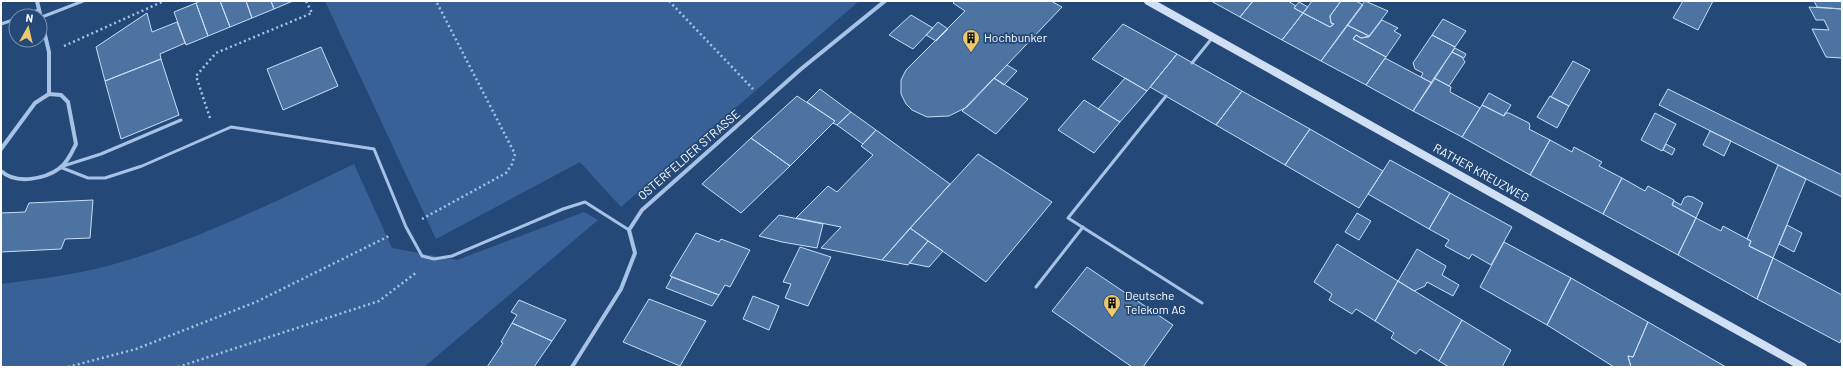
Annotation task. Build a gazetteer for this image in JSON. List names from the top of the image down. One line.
{"streets":{"main road":["RATHER KREUZWEG"],"street":["OSTERFELDER STRASSE"]},"places":{"building":["Hochbunker","Deutsche Telekom AG"]},"north":"top"}
